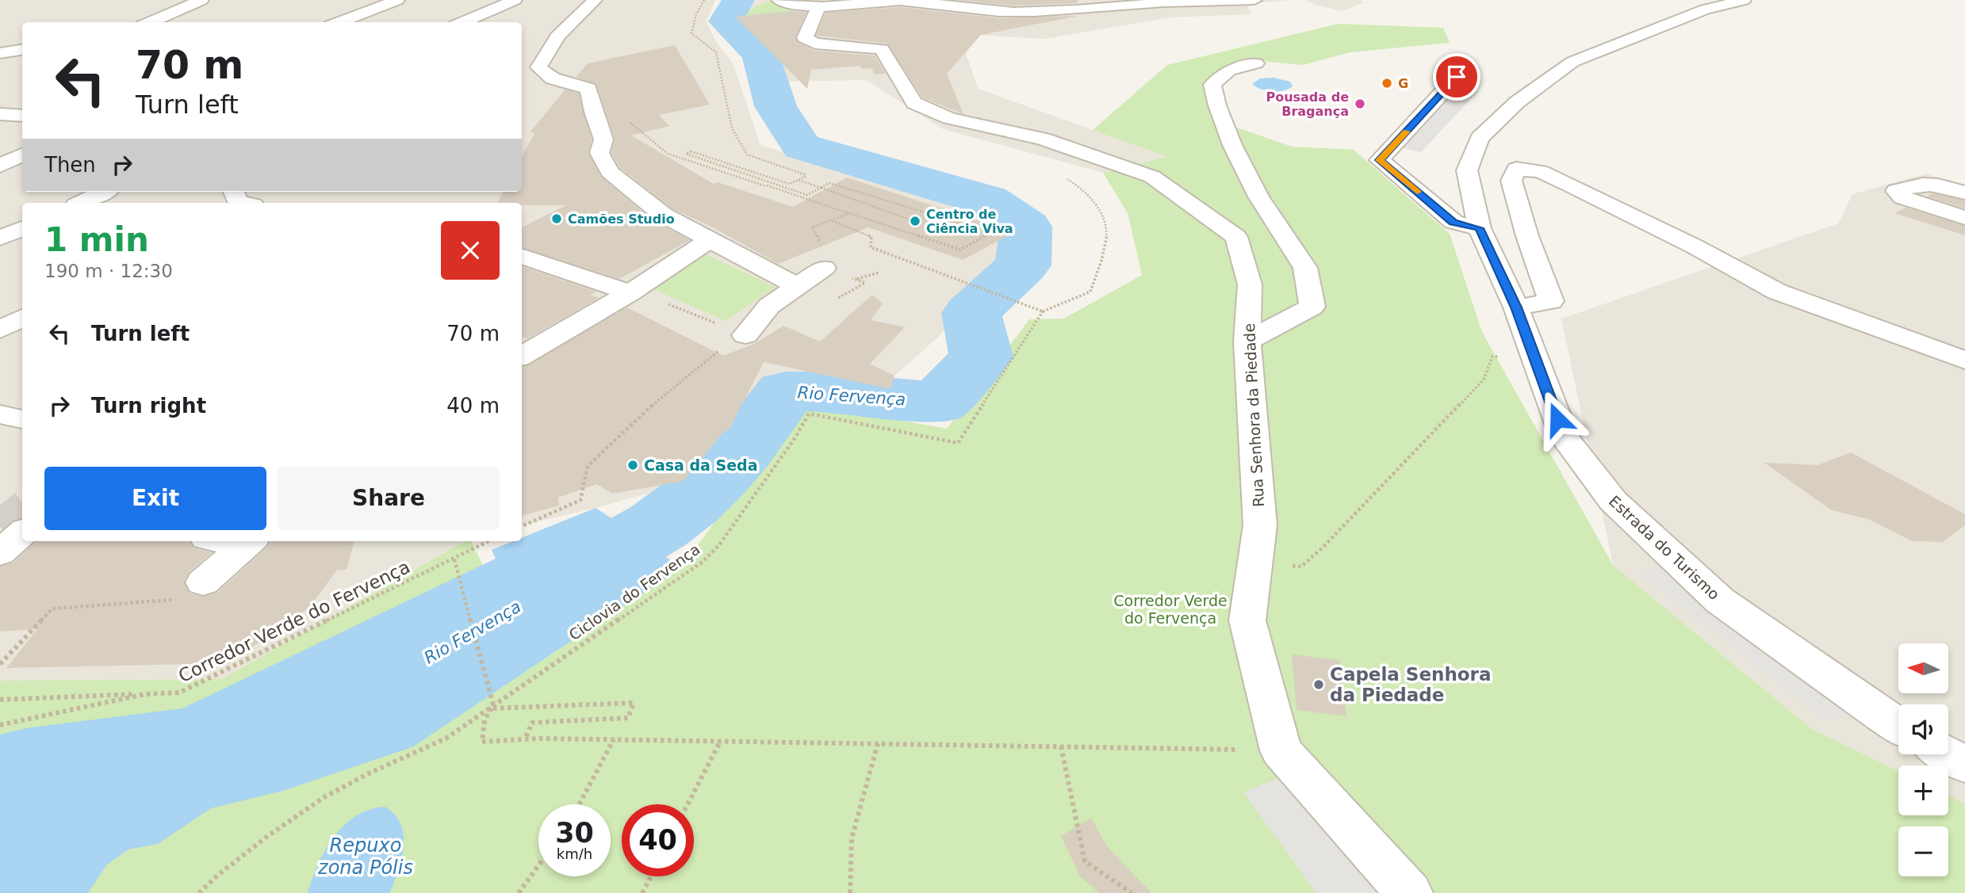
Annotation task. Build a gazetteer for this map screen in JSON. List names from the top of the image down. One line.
{"streets":{"street":["Rua Senhora da Piedade","Estrada do Turismo"],"path":["Ciclovia do Fervença","Corredor Verde do Fervença"]},"water":["Rio Fervença","Repuxo zona Pólis"],"parks":["Corredor Verde do Fervença"],"places":["G","Pousada de Bragança","Camões Studio","Centro de Ciência Viva","Casa da Seda","Capela Senhora da Piedade"],"north":"left","page":{"turn":["70 m","Turn left"],"then":"Then","heading":["1 min","190 m · 12:30"],"list":[{"name":"Turn left","value":"70 m"},{"name":"Turn right","value":"40 m"}],"buttons":["Exit","Share"],"map_buttons":["+","−"],"speed":"30 km/h","limit":"40"}}
